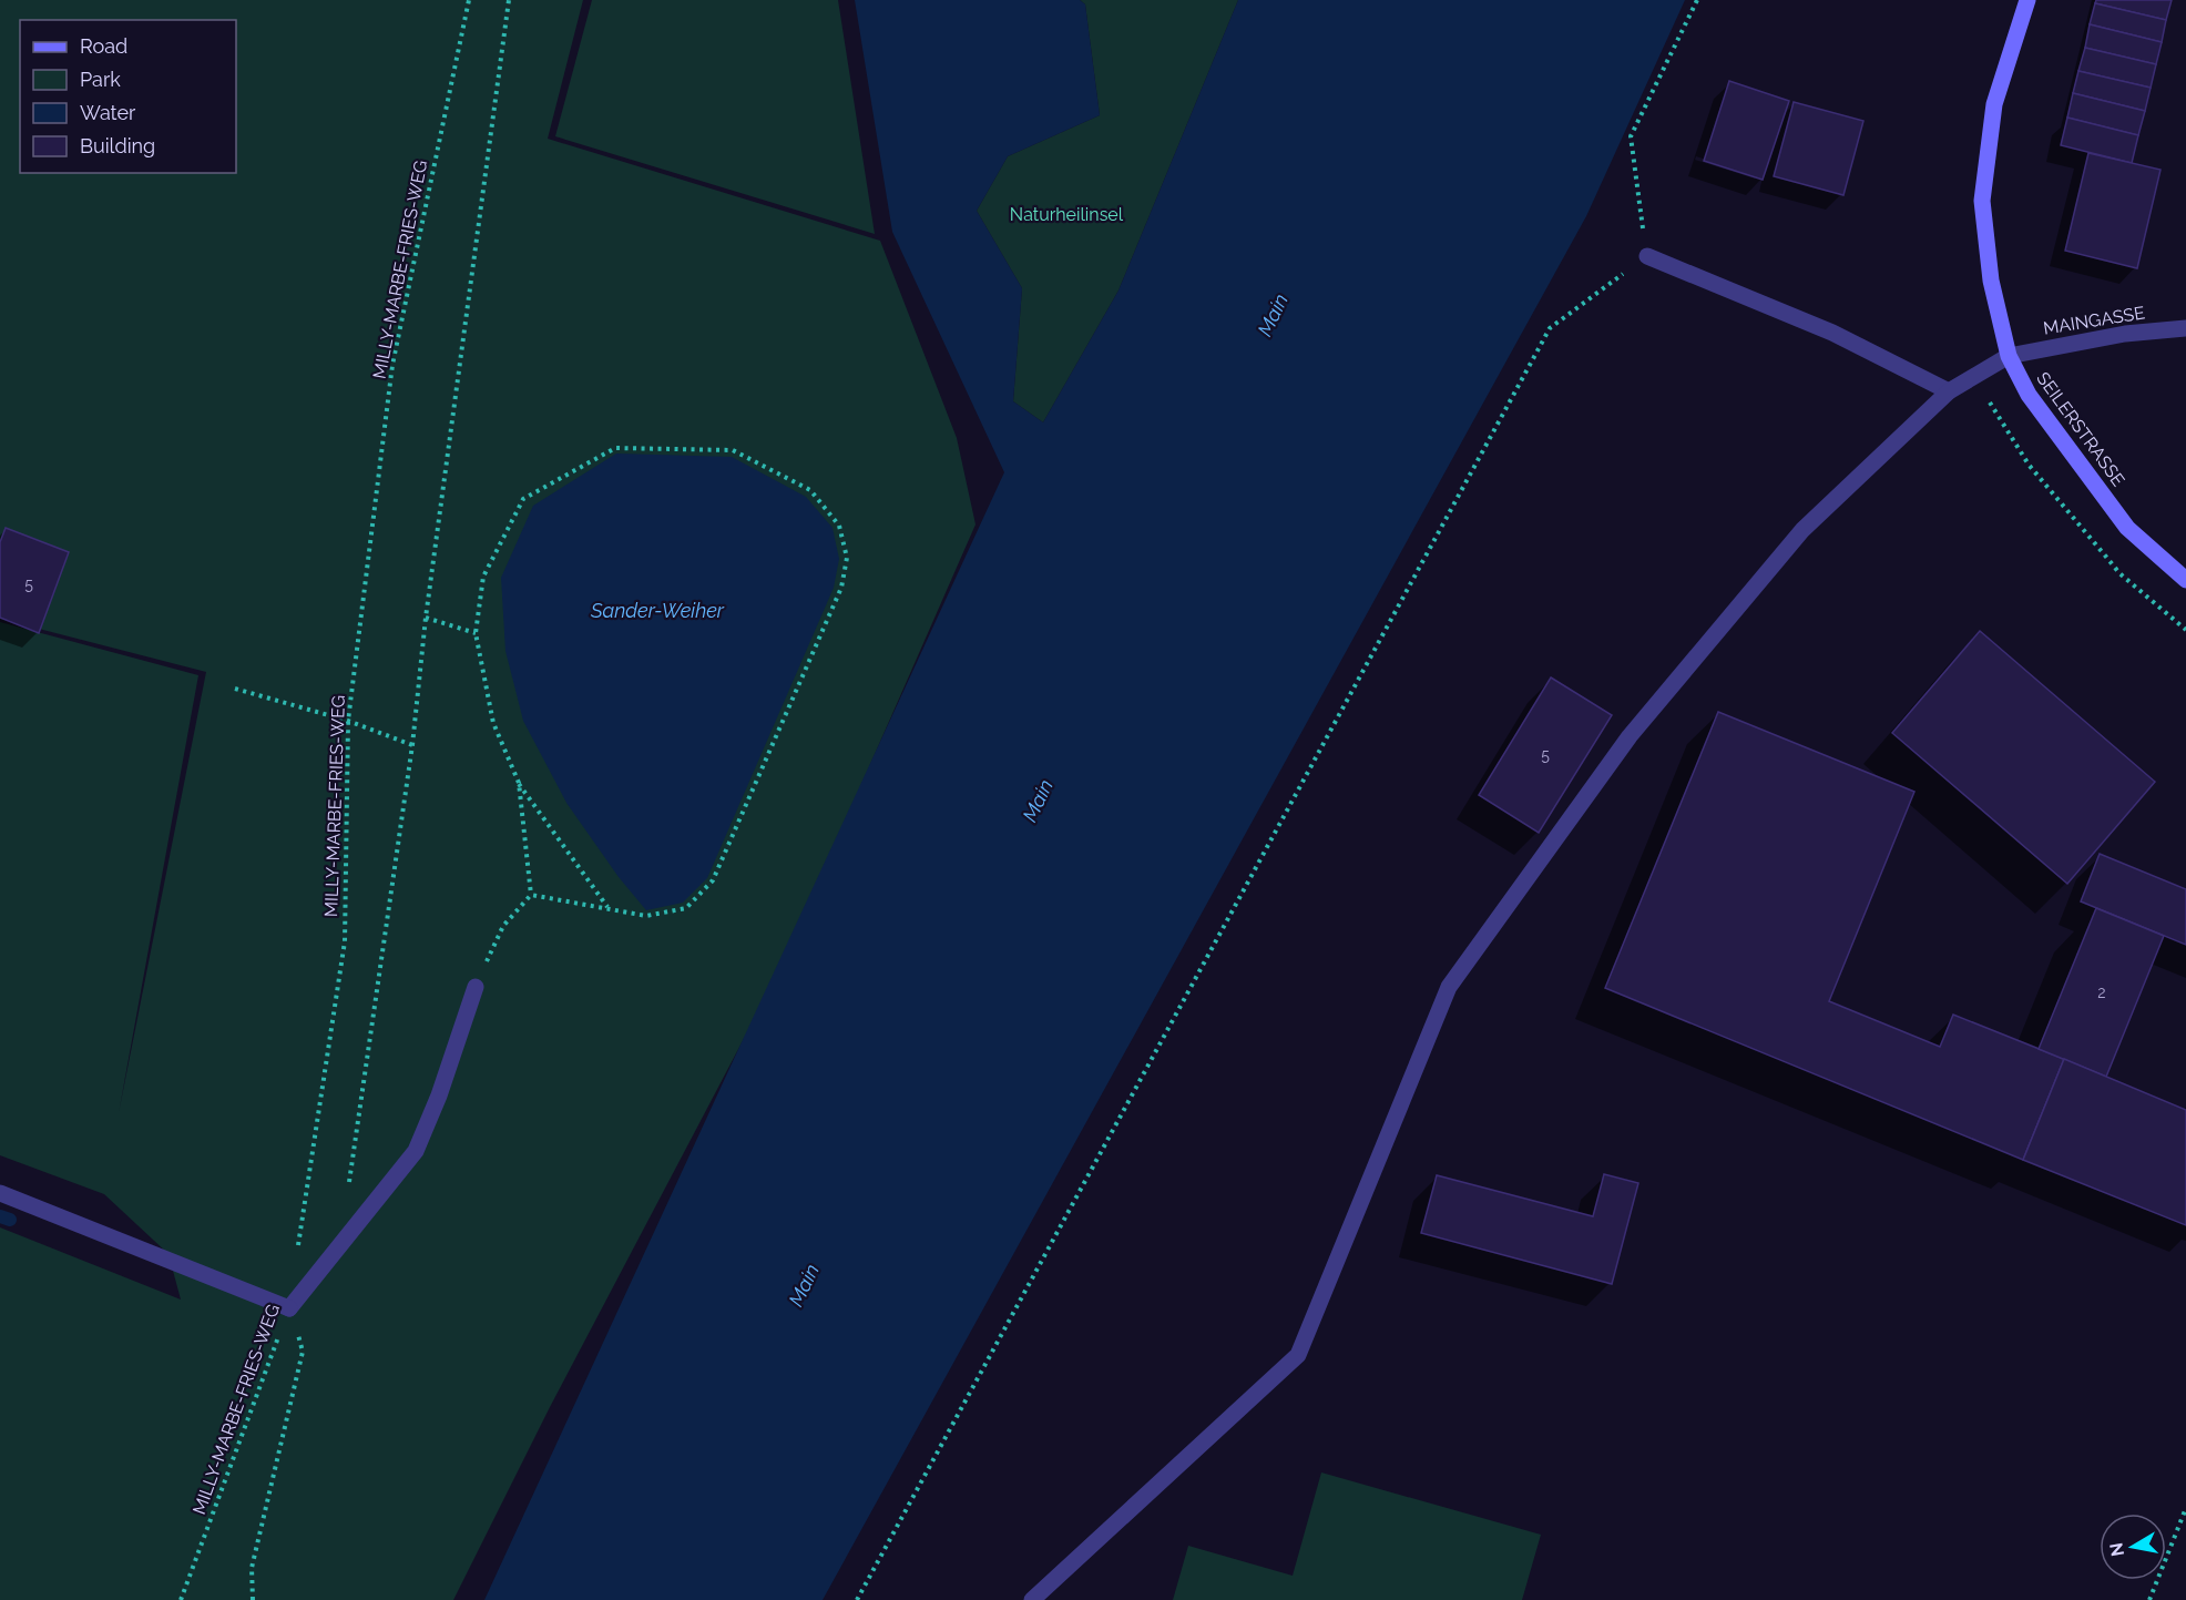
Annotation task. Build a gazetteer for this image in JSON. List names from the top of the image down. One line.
{"streets":{"main road":["SEILERSTRASSE"],"street":["MAINGASSE"],"path":["MILLY-MARBE-FRIES-WEG"]},"crossings":[["MAINGASSE","SEILERSTRASSE"]],"water":["Main","Sander-Weiher"],"parks":["Naturheilinsel"],"house_numbers":["5","5","2"],"legend":["Road","Park","Water","Building"],"north":"left"}
